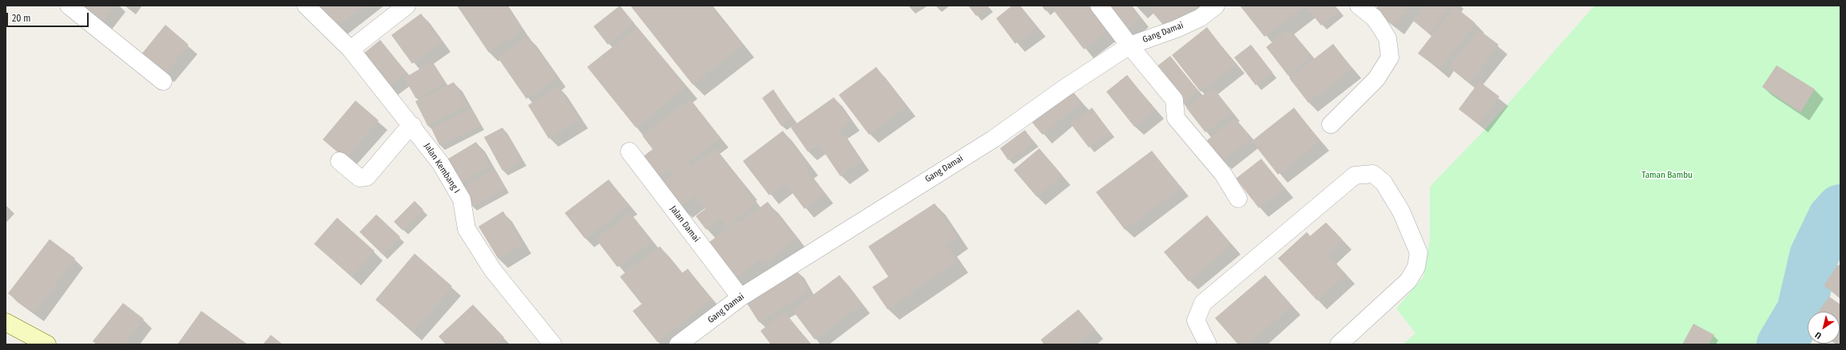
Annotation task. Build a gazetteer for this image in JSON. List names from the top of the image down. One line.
{"streets":{"street":["Gang Damai","Jalan Kembang I","Jalan Damai"]},"crossings":[["Gang Damai","Jalan Damai"]],"parks":["Taman Bambu"],"scale_bar":"20 m","north":"bottom left"}
